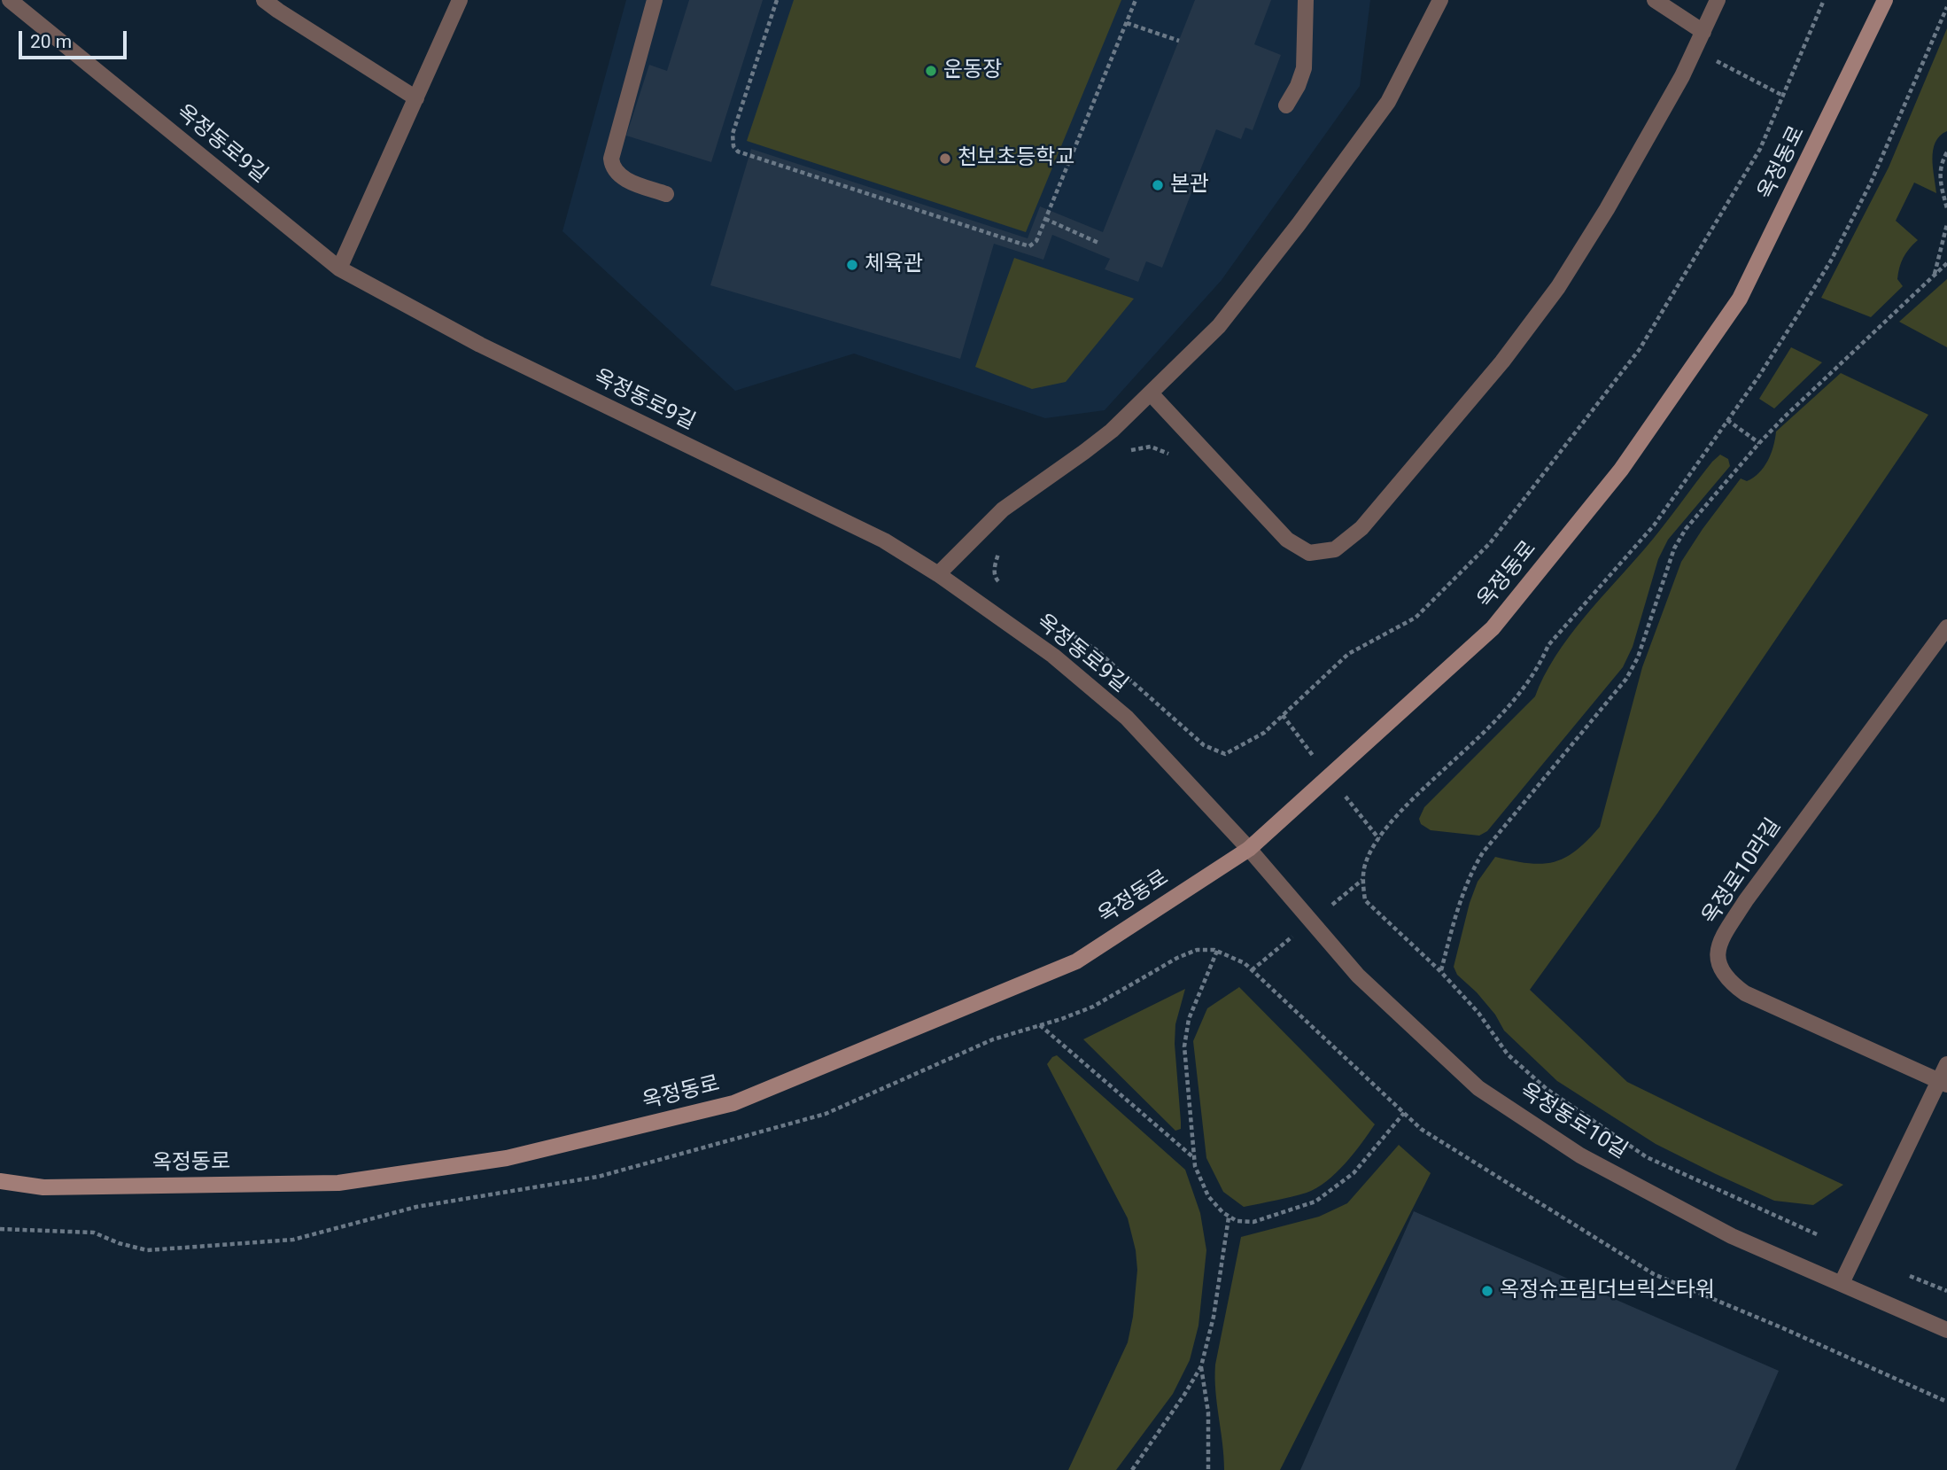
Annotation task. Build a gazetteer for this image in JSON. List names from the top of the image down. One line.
{"streets":{"street":["옥정동로9길","옥정동로","옥정로10라길","옥정동로10길"]},"crossings":[["옥정동로9길","옥정동로"],["옥정동로9길","옥정동로10길"],["옥정동로","옥정동로10길"]],"places":["운동장","천보초등학교","본관","체육관","옥정슈프림더브릭스타워"],"scale_bar":"20 m"}
